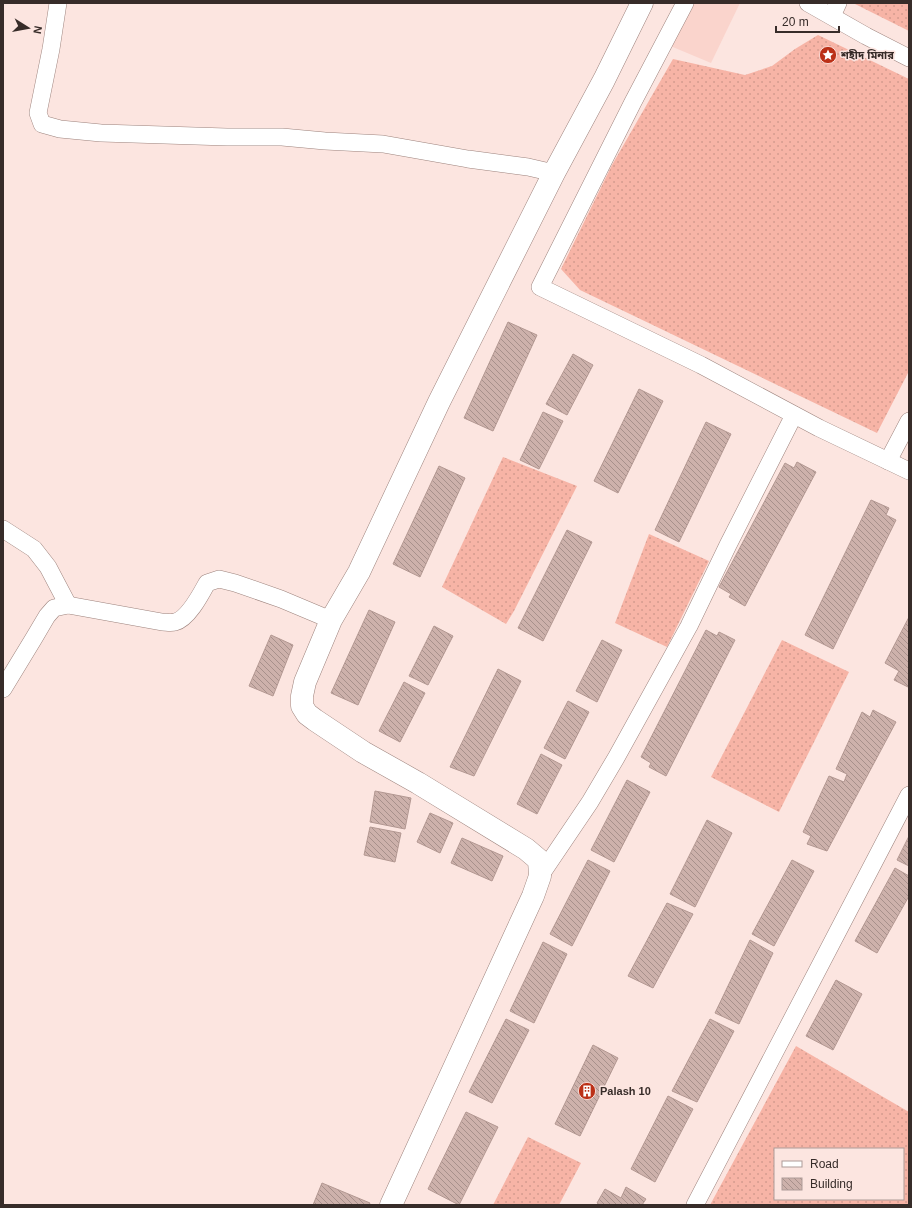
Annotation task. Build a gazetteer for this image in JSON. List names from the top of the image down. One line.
{"places":{"place":["শহীদ মিনার"],"building":["Palash 10"]},"legend":["Road","Building"],"scale_bar":"20 m","north":"right"}
